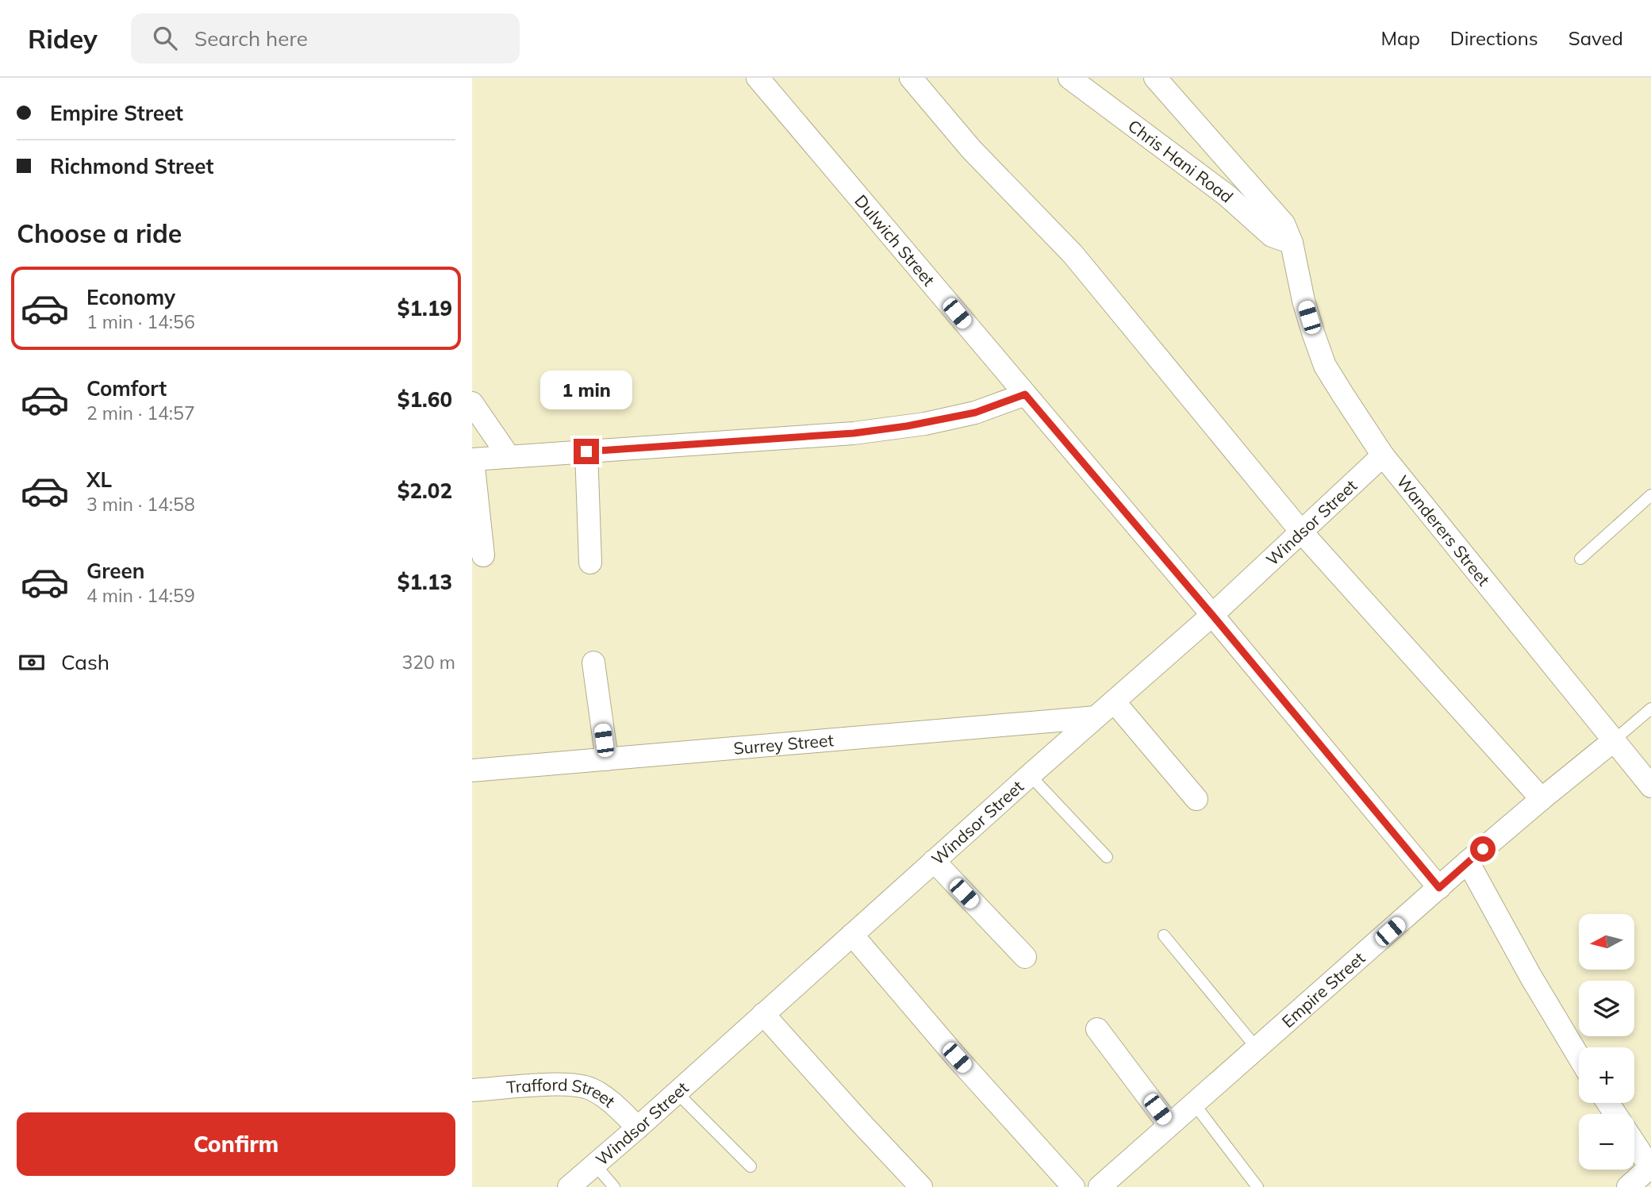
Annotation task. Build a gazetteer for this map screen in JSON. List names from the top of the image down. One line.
{"streets":{"street":["Chris Hani Road","Dulwich Street","Windsor Street","Wanderers Street","Surrey Street","Empire Street","Trafford Street"]},"crossings":[["Chris Hani Road","Wanderers Street"],["Dulwich Street","Windsor Street"],["Dulwich Street","Empire Street"],["Windsor Street","Wanderers Street"],["Windsor Street","Surrey Street"],["Windsor Street","Trafford Street"],["Wanderers Street","Empire Street"]],"north":"left","page":{"header":"Ridey","search":"Search here","nav":["Map","Directions","Saved"],"banner":["Empire Street","Richmond Street"],"heading":"Choose a ride","list":[{"name":"Economy","note":"1 min · 14:56","value":"$1.19"},{"name":"Comfort","note":"2 min · 14:57","value":"$1.60"},{"name":"XL","note":"3 min · 14:58","value":"$2.02"},{"name":"Green","note":"4 min · 14:59","value":"$1.13"}],"bubble":"1 min","pay":["Cash","320 m"],"map_buttons":["+","−"],"buttons":"Confirm"}}
